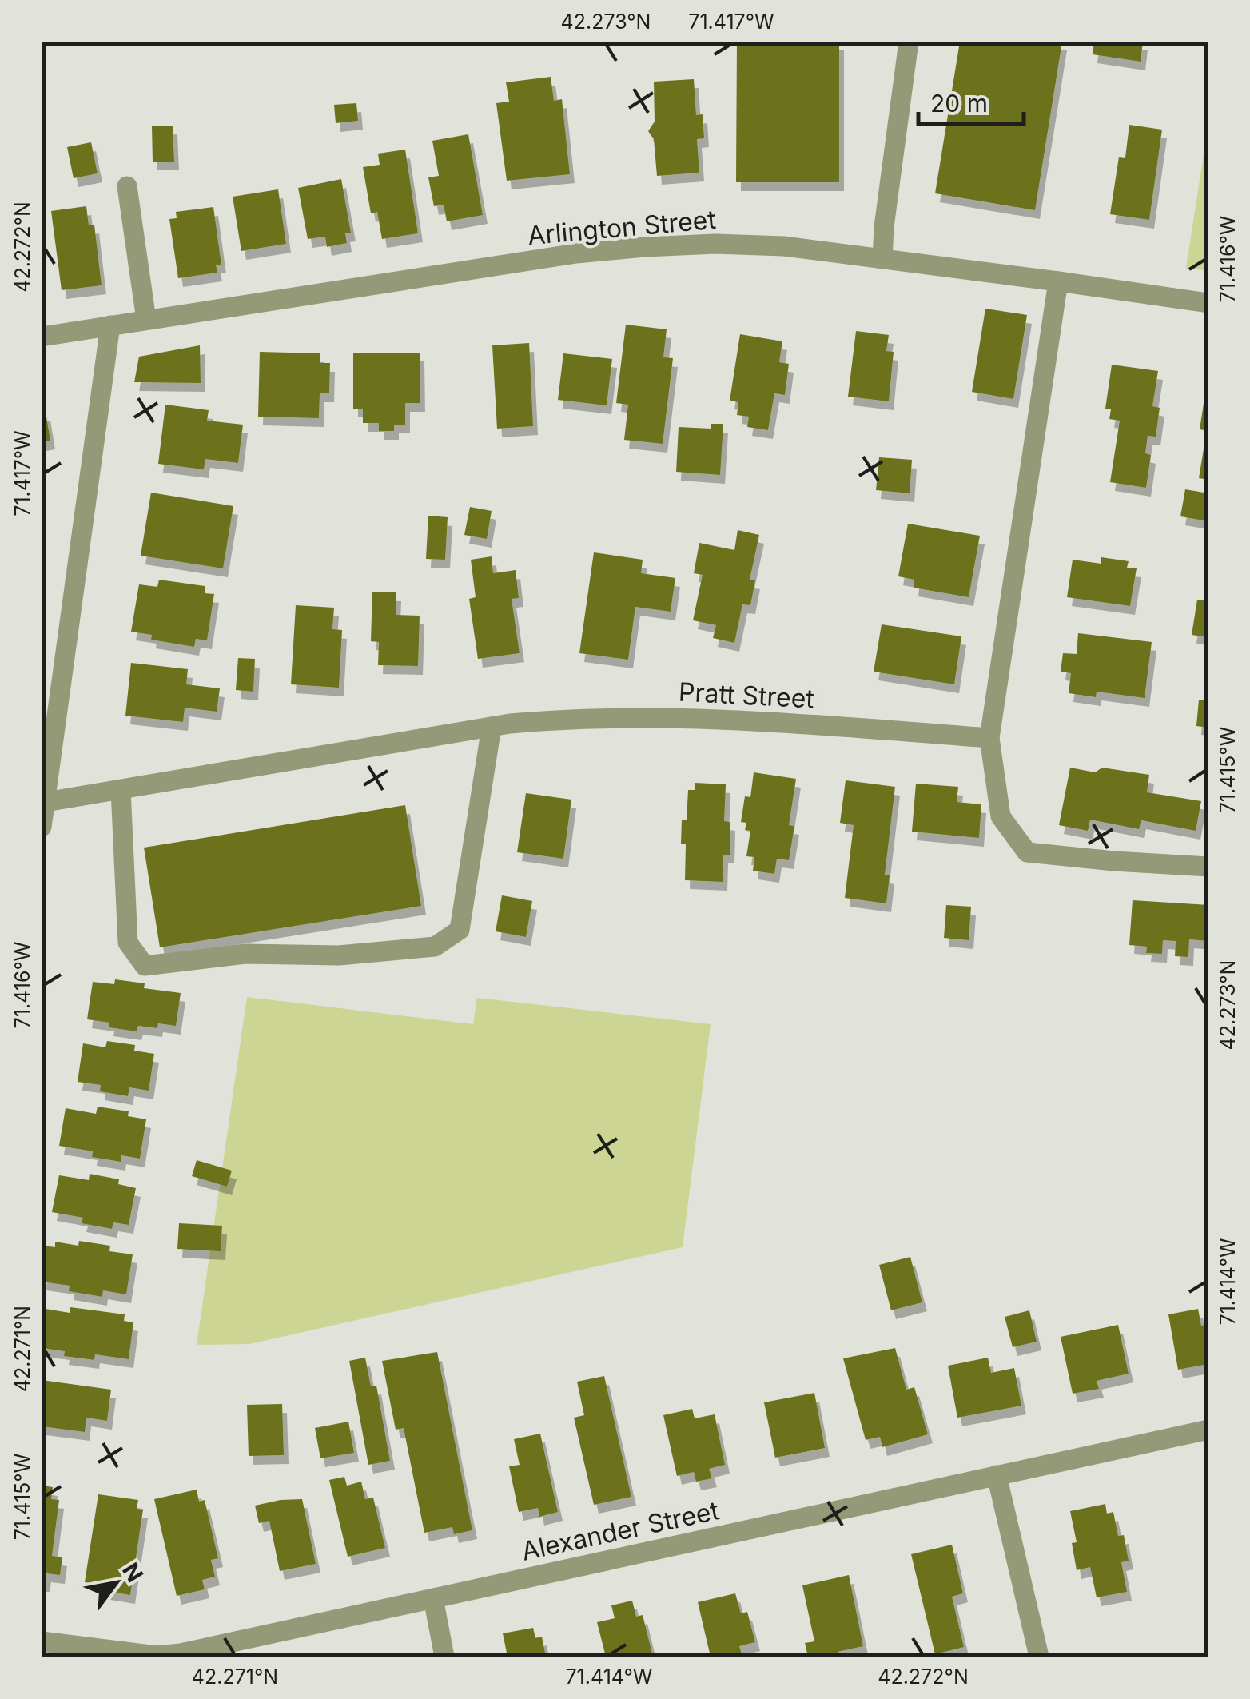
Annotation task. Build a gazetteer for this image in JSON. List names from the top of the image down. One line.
{"streets":{"street":["Arlington Street","Pratt Street","Alexander Street"]},"scale_bar":"20 m","north":"top right","coordinates":["42.273°N","71.417°W","42.272°N","71.416°W","71.415°W","71.414°W","42.271°N"]}
